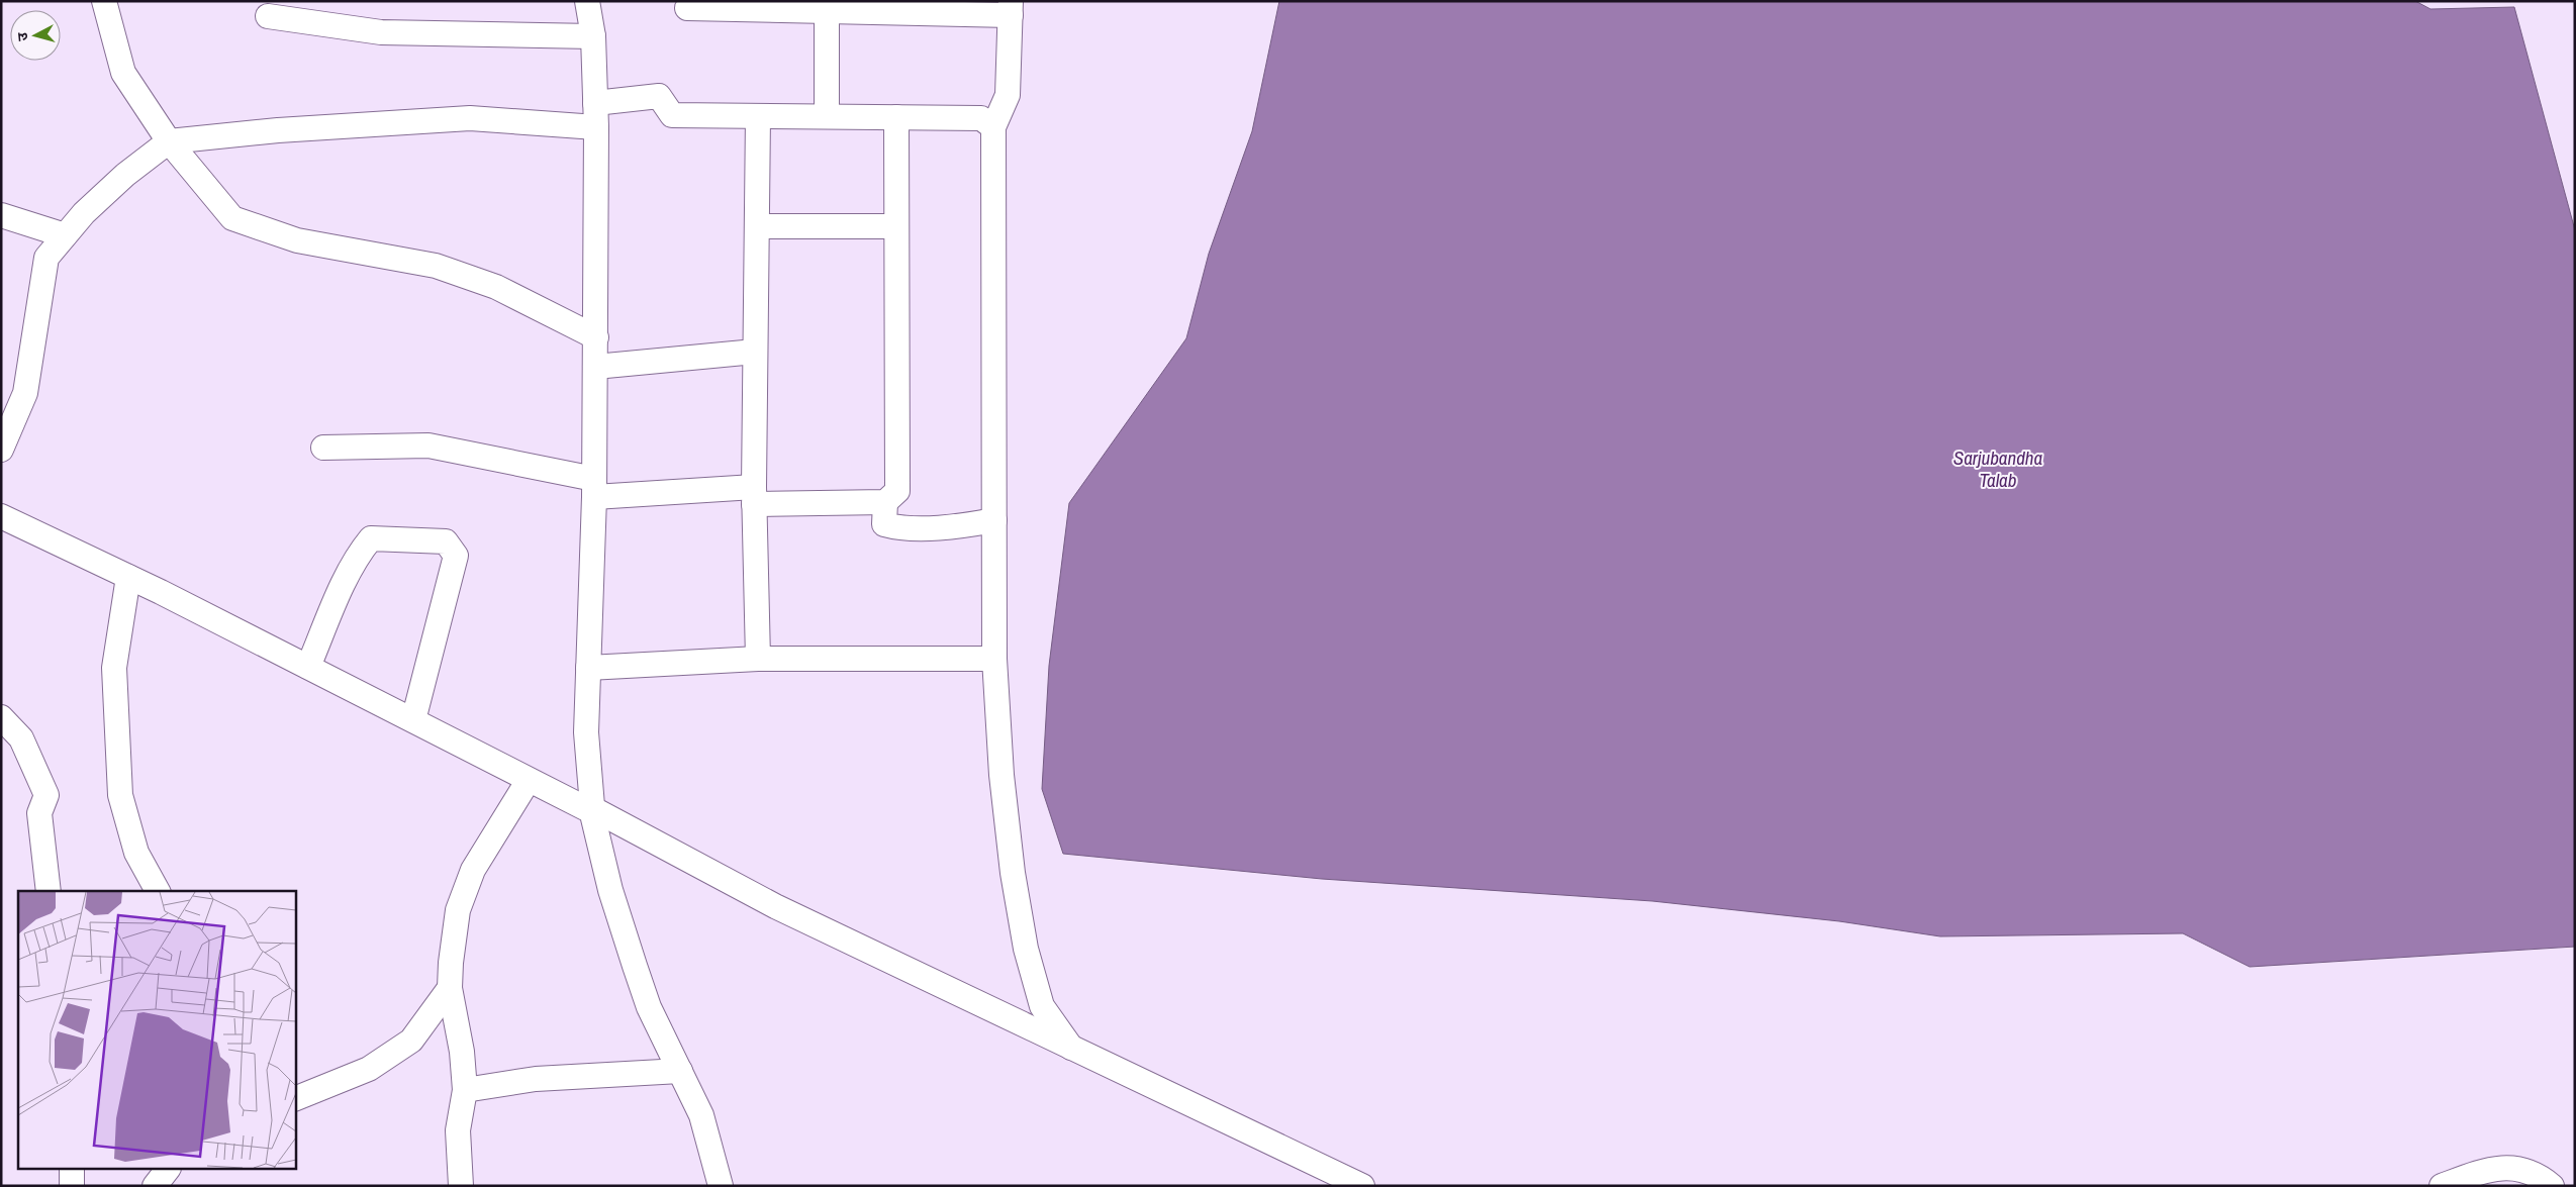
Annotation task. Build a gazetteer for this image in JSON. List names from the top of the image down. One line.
{"water":["Sarjubandha Talab"],"north":"left"}
